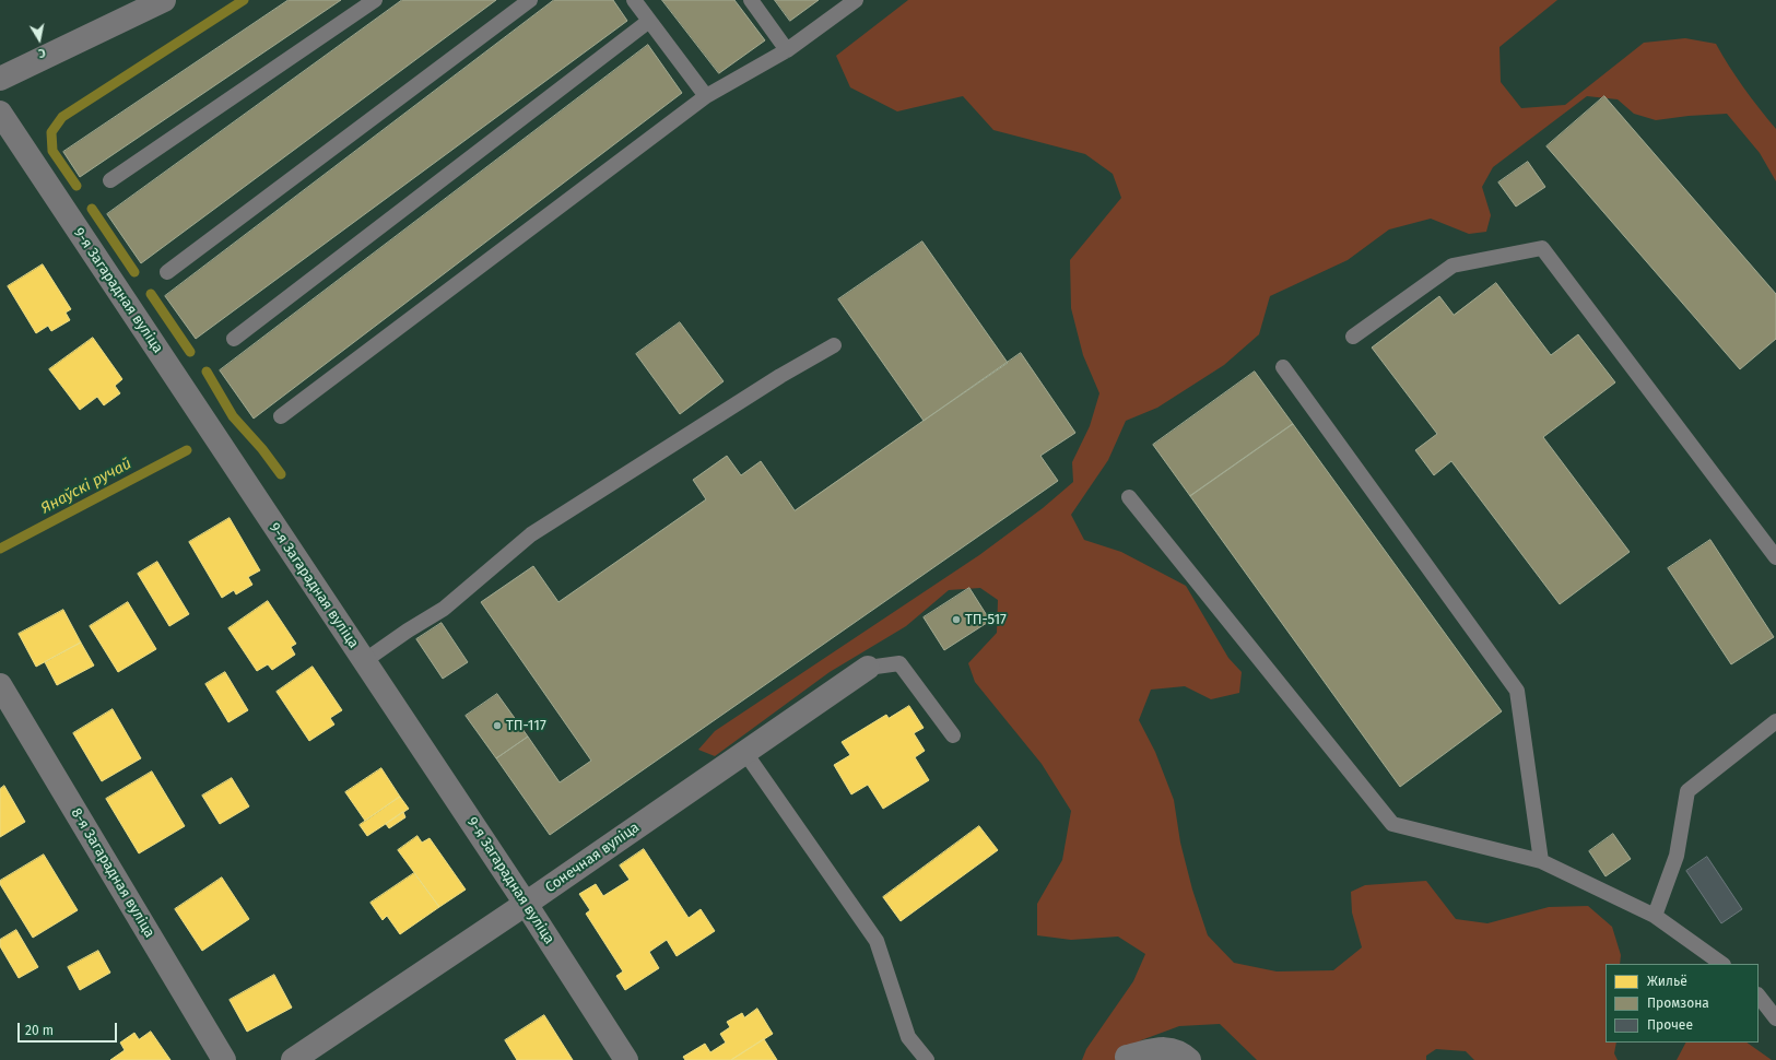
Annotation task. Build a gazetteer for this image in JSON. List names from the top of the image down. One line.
{"streets":{"street":["9-я Загарадная вуліца","Сонечная вуліца","8-я Загарадная вуліца"]},"crossings":[["9-я Загарадная вуліца","Сонечная вуліца"]],"water":["Янаўскі ручай"],"places":["ТП-517","ТП-117"],"legend":["Жильё","Промзона","Прочее"],"scale_bar":"20 m","north":"bottom"}
